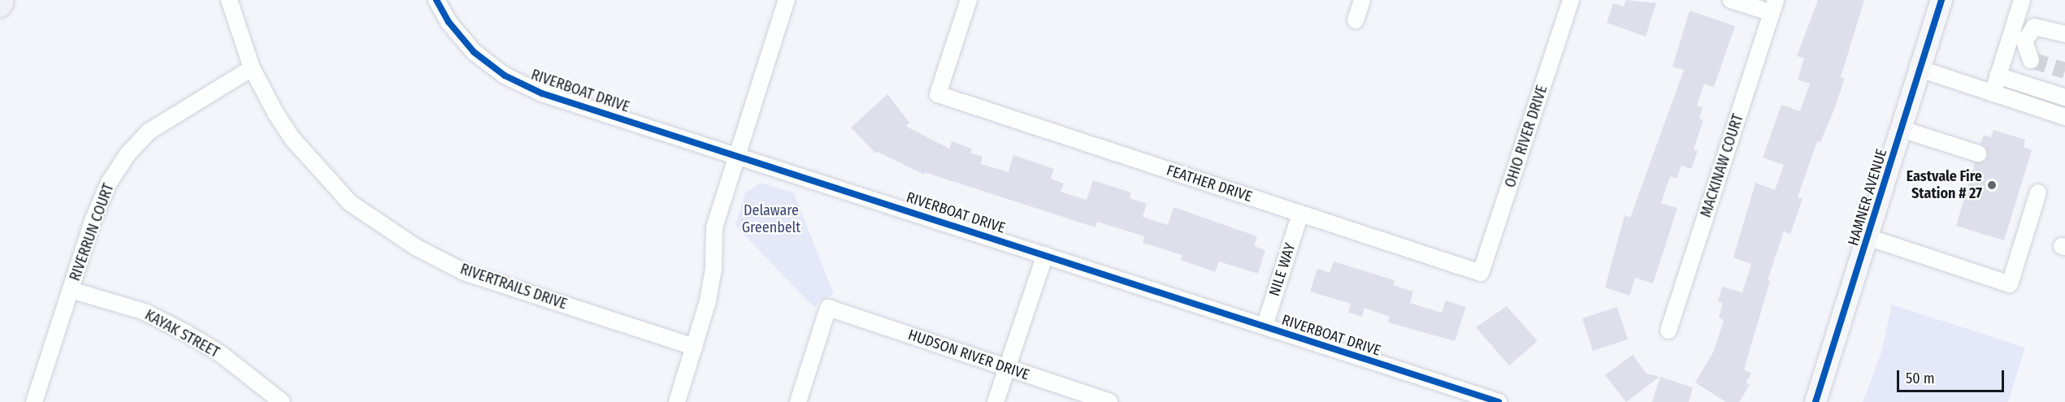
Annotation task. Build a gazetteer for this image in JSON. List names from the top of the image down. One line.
{"streets":{"main road":["HAMNER AVENUE"],"street":["RIVERBOAT DRIVE","OHIO RIVER DRIVE","MACKINAW COURT","FEATHER DRIVE","RIVERRUN COURT","NILE WAY","RIVERTRAILS DRIVE","KAYAK STREET","HUDSON RIVER DRIVE"]},"crossings":[["RIVERBOAT DRIVE","NILE WAY"],["OHIO RIVER DRIVE","FEATHER DRIVE"],["FEATHER DRIVE","NILE WAY"],["RIVERRUN COURT","RIVERTRAILS DRIVE"],["RIVERRUN COURT","KAYAK STREET"]],"parks":["Delaware Greenbelt"],"places":["Eastvale Fire Station # 27"],"scale_bar":"50 m"}
